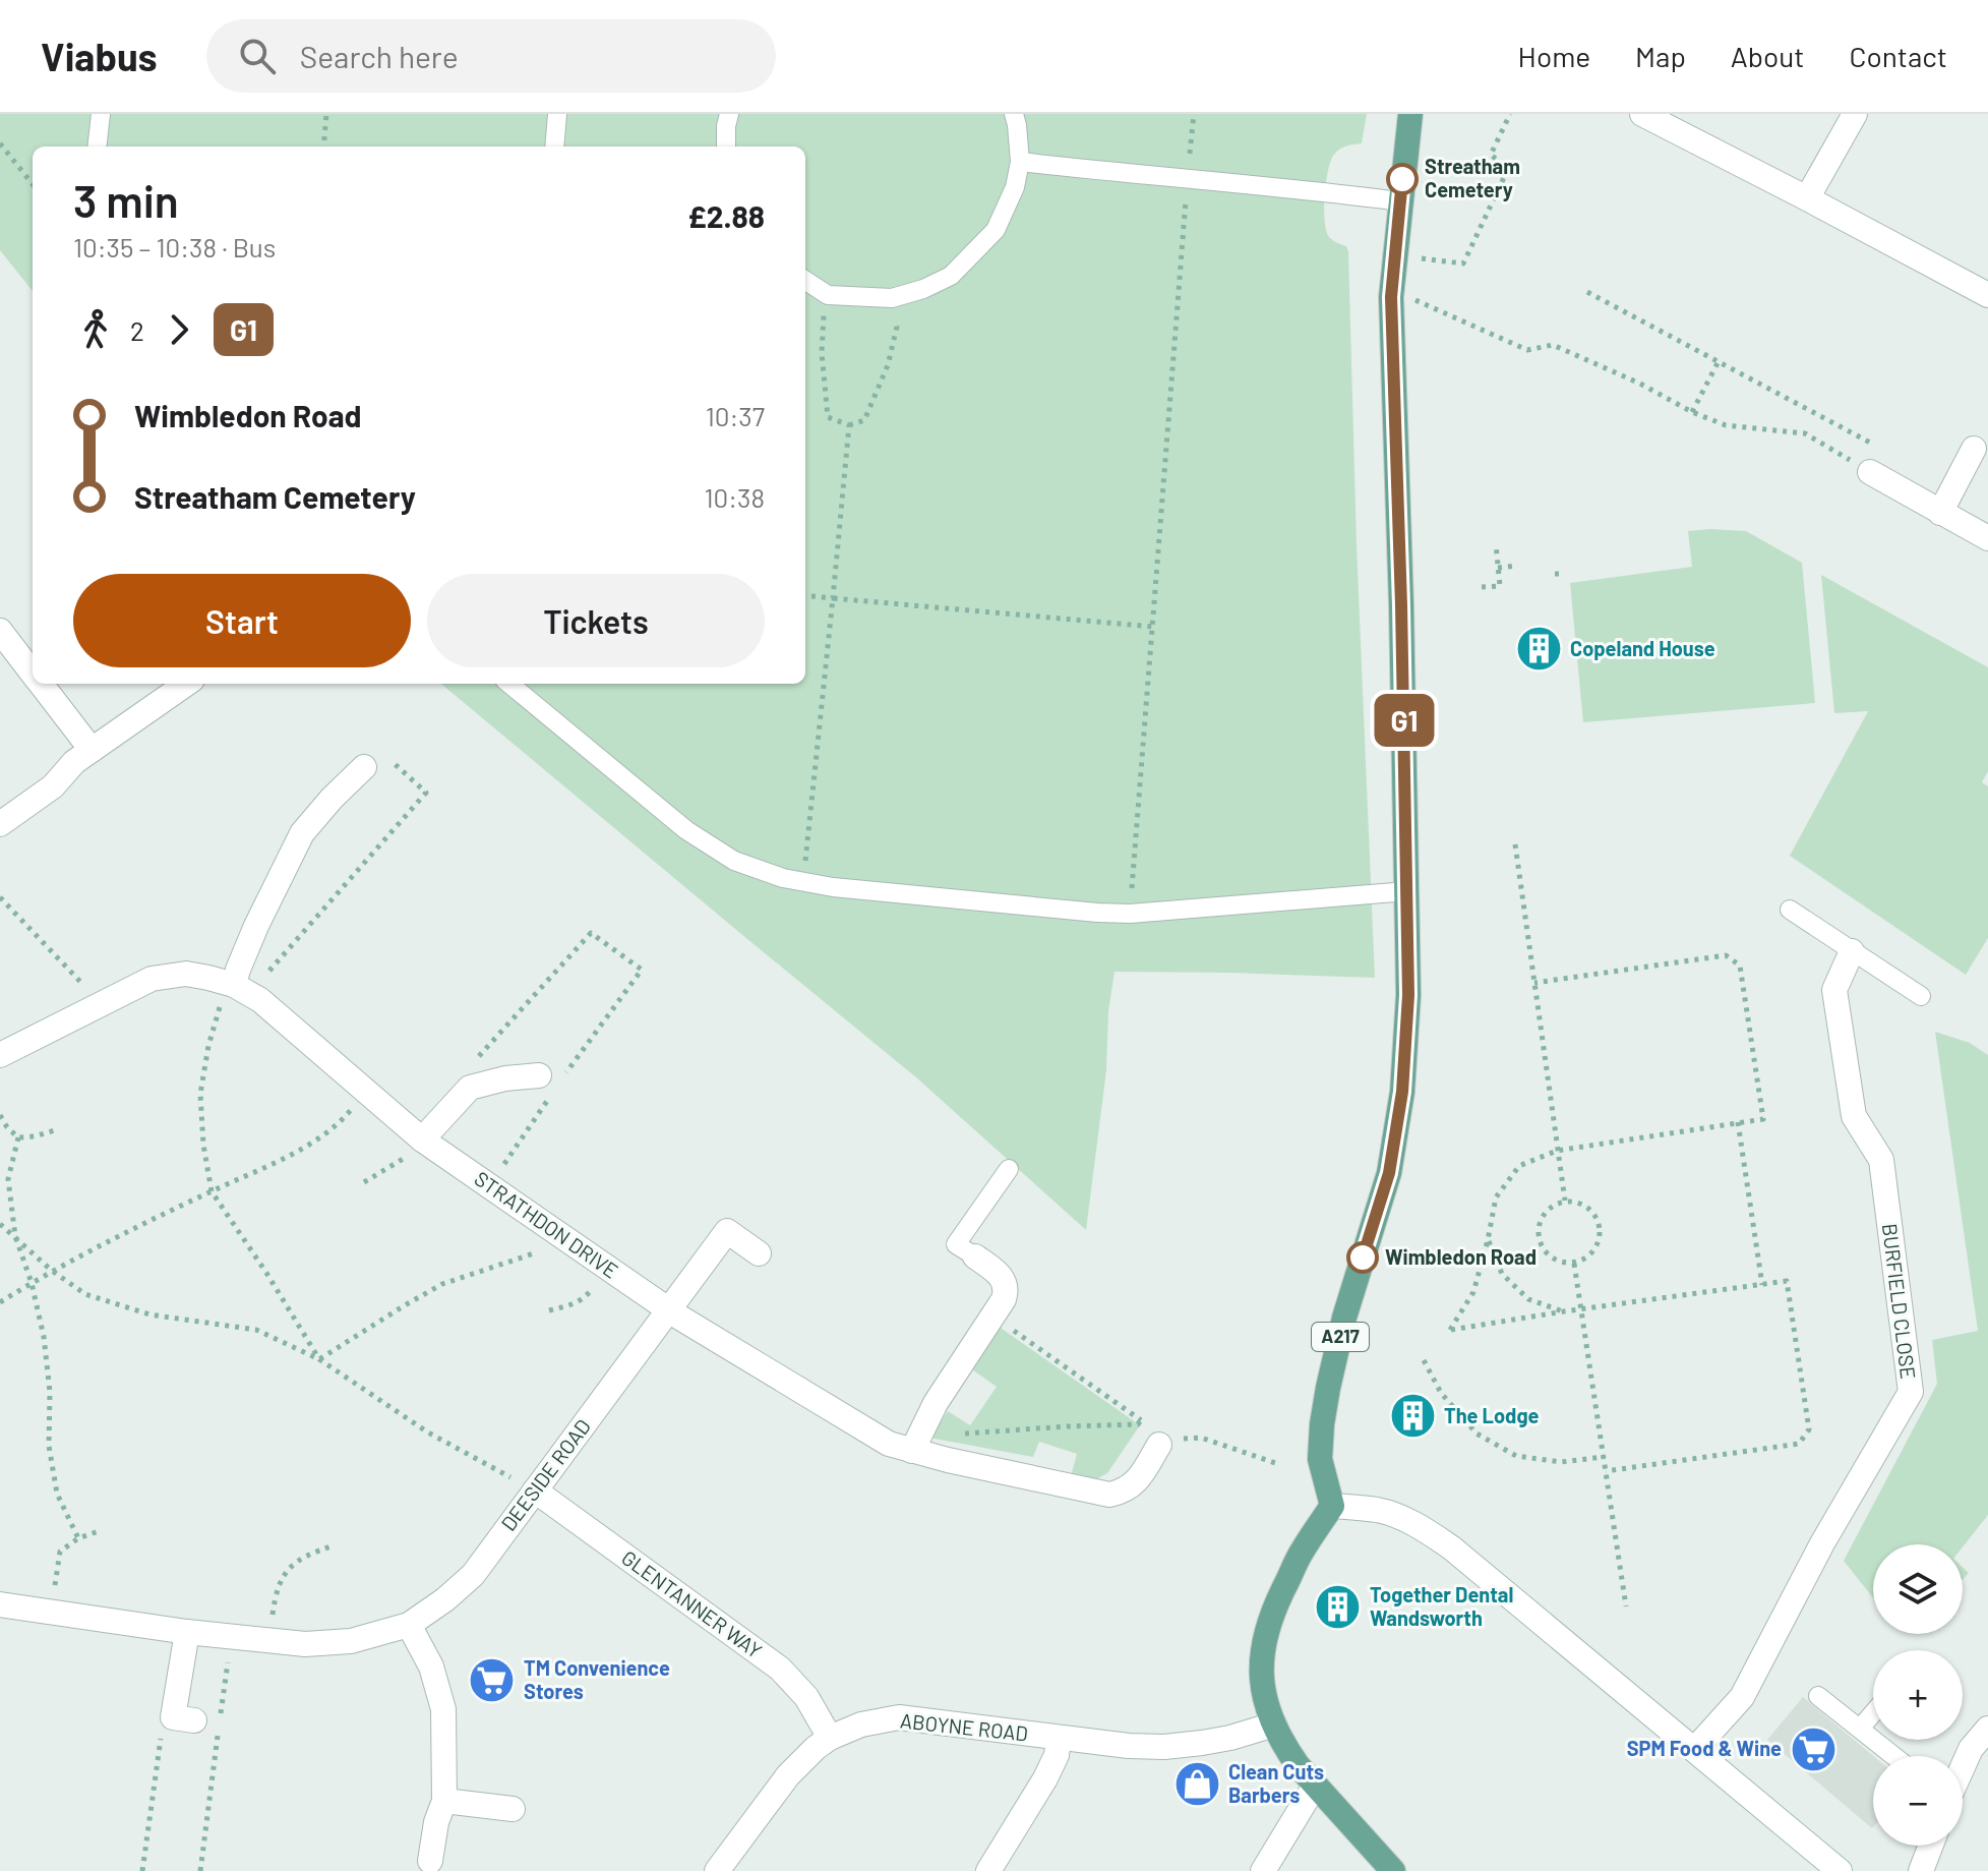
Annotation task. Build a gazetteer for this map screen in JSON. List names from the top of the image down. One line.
{"streets":{"main road":["A217"],"street":["STRATHDON DRIVE","BURFIELD CLOSE","DEESIDE ROAD","GLENTANNER WAY","ABOYNE ROAD"]},"crossings":[["STRATHDON DRIVE","DEESIDE ROAD"],["DEESIDE ROAD","GLENTANNER WAY"],["GLENTANNER WAY","ABOYNE ROAD"]],"places":{"other":["Streatham Cemetery","Wimbledon Road"],"building":["Copeland House","The Lodge","Together Dental Wandsworth"],"supermarket":["TM Convenience Stores","SPM Food & Wine"],"shop":["Clean Cuts Barbers"]},"lines":["bus line G1"],"page":{"header":"Viabus","search":"Search here","nav":["Home","Map","About","Contact"],"on_map":"G1","heading":["3 min","10:35 – 10:38 · Bus","£2.88"],"legs":["2","G1"],"list":[{"name":"Wimbledon Road","value":"10:37"},{"name":"Streatham Cemetery","value":"10:38"}],"buttons":["Start","Tickets"],"map_buttons":["+","−"]}}
